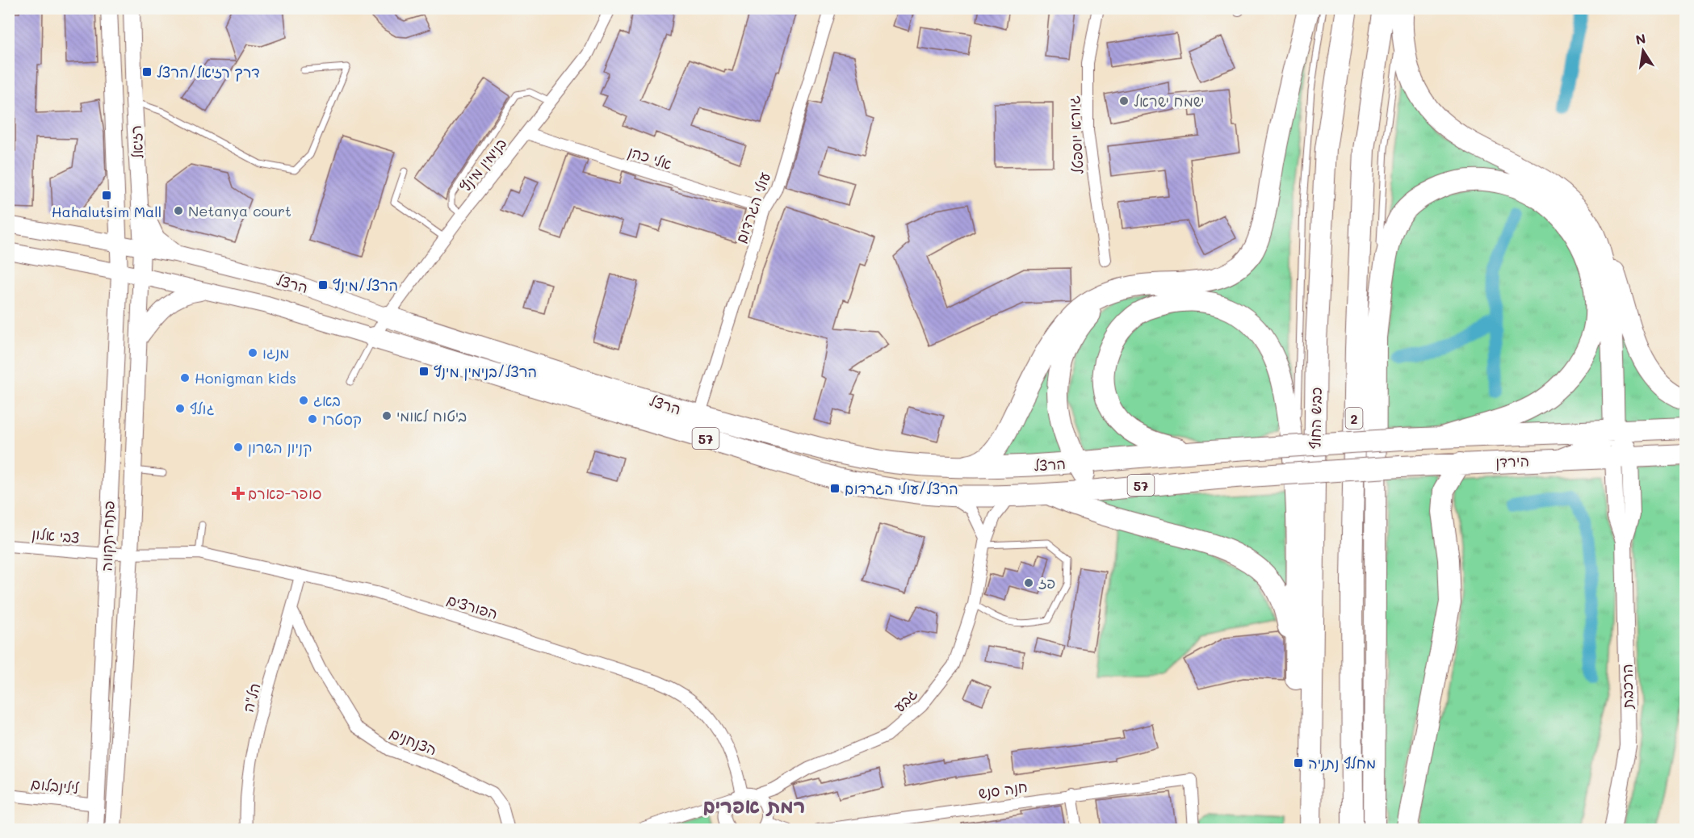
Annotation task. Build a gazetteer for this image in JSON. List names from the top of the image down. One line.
{"streets":{"highway":["הרצל","כביש החוף","2","57","הירדן"],"main road":["רזיאל","פתח-תקווה","הרכבת"],"street":["גיורא יוספטל","אלי כהן","בנימין מינץ","עולי הגרדום","צבי אלון","הפורצים","הל\"ה","גבע","הצנחנים","לילינבלום","חנה סנש"]},"crossings":[["רזיאל","הרצל"],["רזיאל","פתח-תקווה"],["אלי כהן","בנימין מינץ"],["אלי כהן","עולי הגרדום"],["בנימין מינץ","הרצל"],["עולי הגרדום","הרצל"],["הרצל","הירדן"],["הרצל","פתח-תקווה"],["הרצל","גבע"],["הירדן","הרכבת"],["צבי אלון","פתח-תקווה"],["צבי אלון","הפורצים"],["פתח-תקווה","הפורצים"],["פתח-תקווה","לילינבלום"],["הפורצים","הל\"ה"],["הל\"ה","הצנחנים"]],"districts":["רמת אפרים"],"places":{"transit":["דרך רזיאל/הרצל","Hahalutsim Mall","הרצל/מינץ","הרצל/בנימין מינץ","הרצל/עולי הגרדום","מחלף נתניה"],"other":["ישמח ישראל","Netanya court","מנגו","Honigman kids","באג","גולף","ביטוח לאומי","קסטרו","קניון השרון","פז"],"health":["סופר-פארם"]},"north":"top"}
